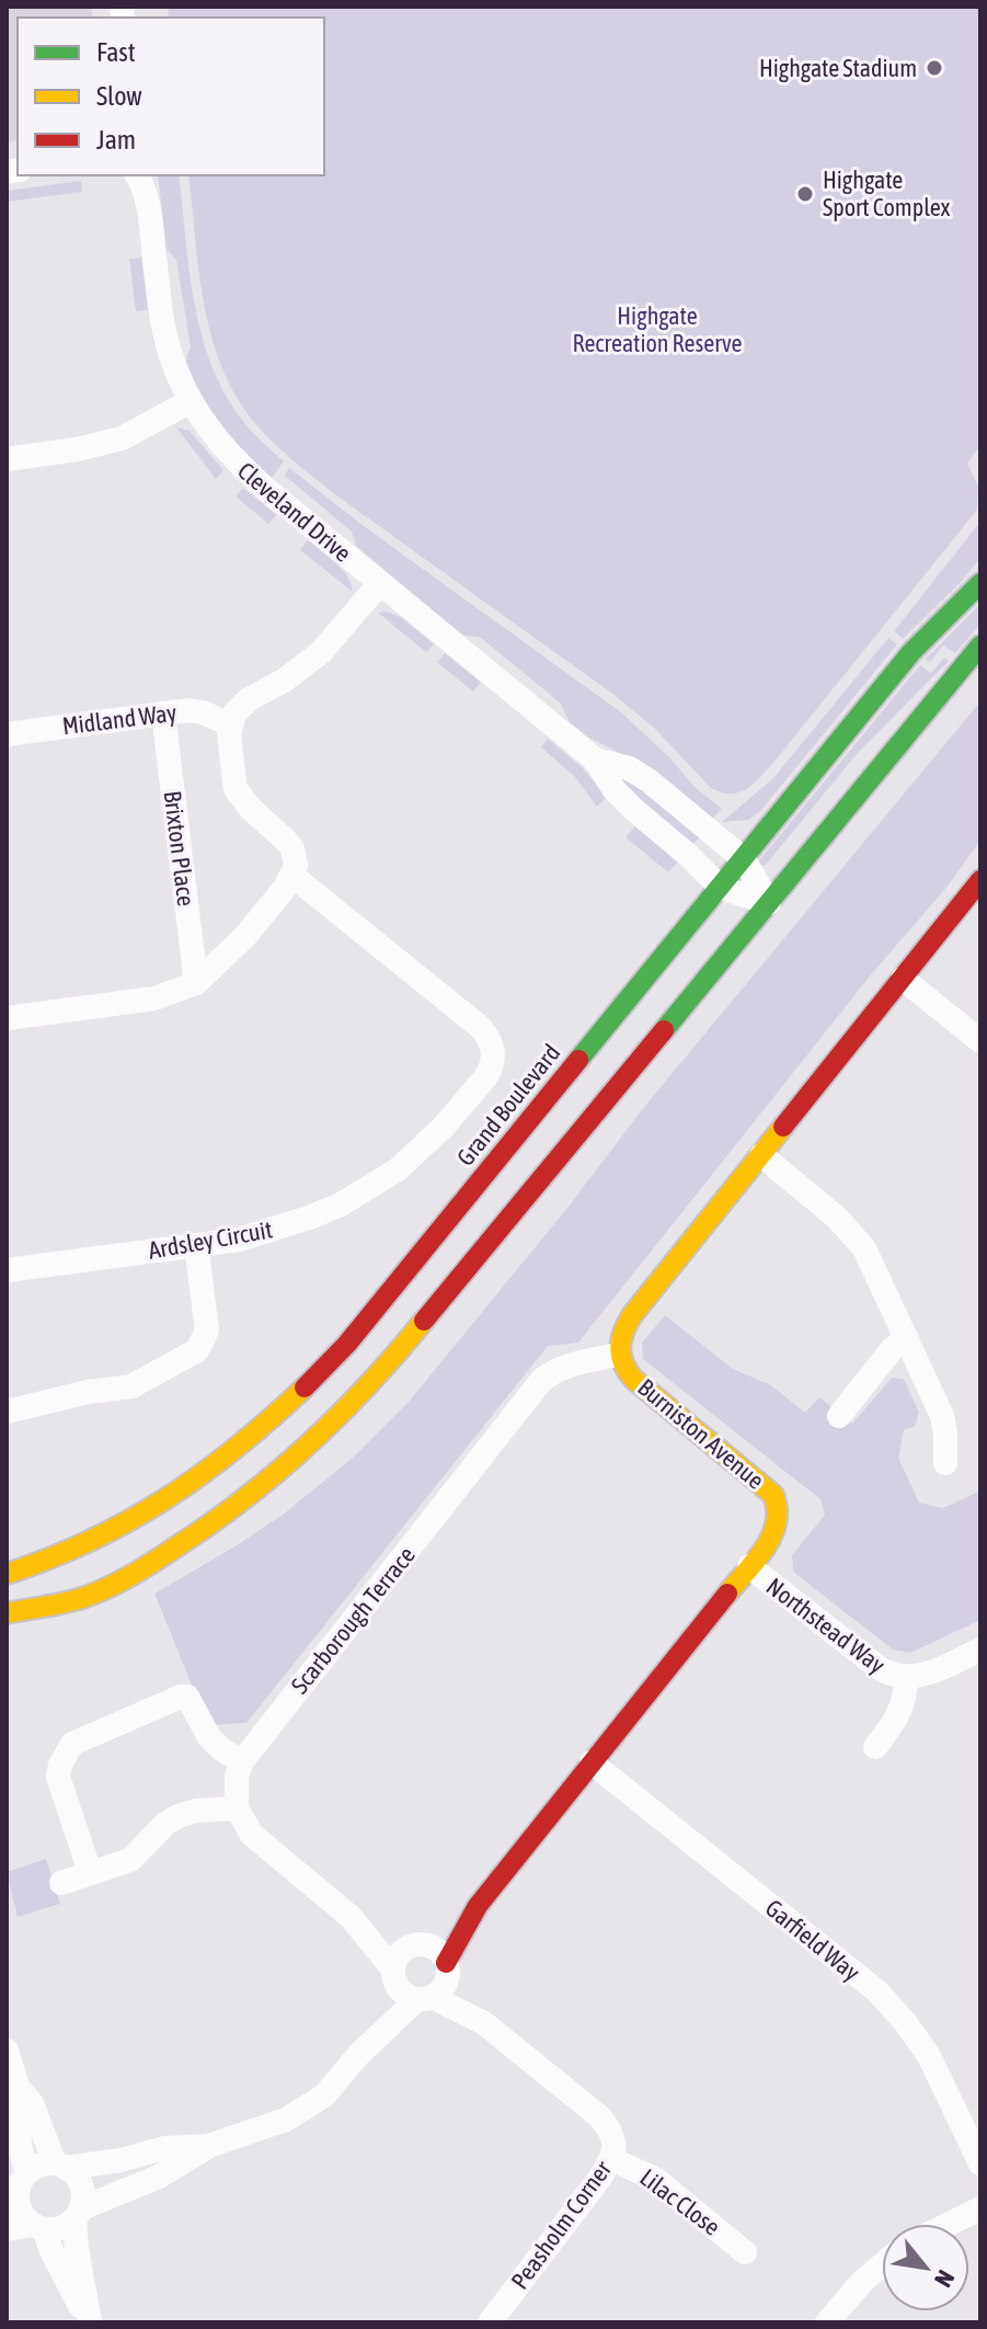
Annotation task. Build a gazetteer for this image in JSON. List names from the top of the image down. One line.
{"streets":{"street":["Cleveland Drive","Midland Way","Brixton Place","Grand Boulevard","Ardsley Circuit","Burniston Avenue","Scarborough Terrace","Northstead Way","Garfield Way","Lilac Close","Peasholm Corner"]},"crossings":[["Cleveland Drive","Grand Boulevard"],["Midland Way","Brixton Place"],["Burniston Avenue","Scarborough Terrace"],["Burniston Avenue","Northstead Way"],["Burniston Avenue","Garfield Way"],["Burniston Avenue","Peasholm Corner"],["Lilac Close","Peasholm Corner"]],"parks":["Highgate Recreation Reserve"],"places":["Highgate Stadium","Highgate Sport Complex"],"legend":["Fast","Slow","Jam"],"north":"bottom right"}
